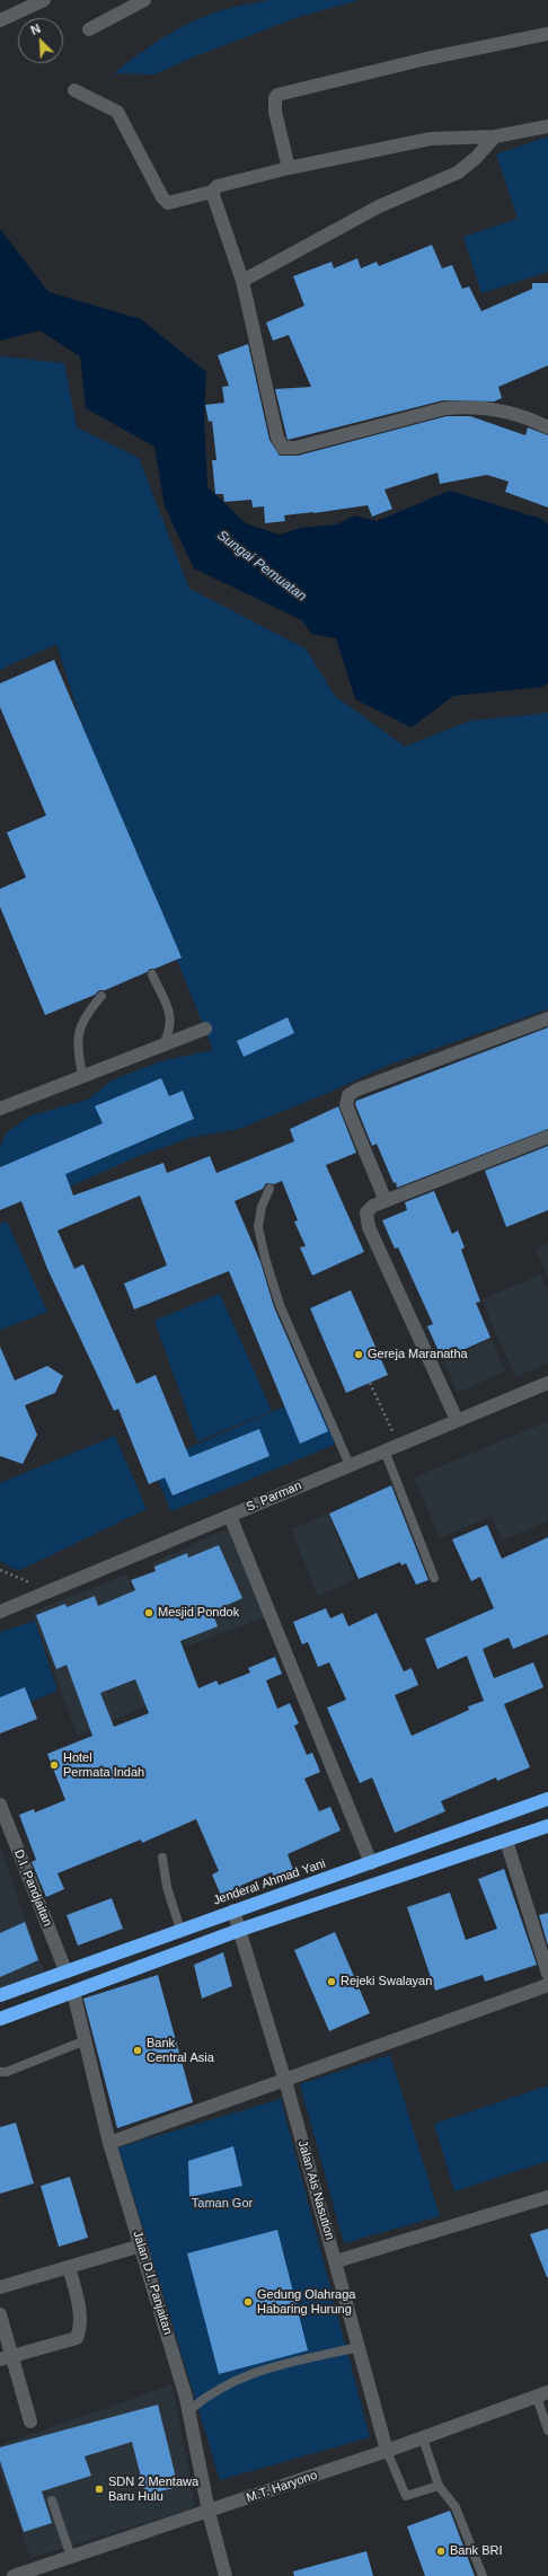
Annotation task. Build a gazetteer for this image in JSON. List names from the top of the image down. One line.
{"streets":{"highway":["Jenderal Ahmad Yani"],"street":["S. Parman","D.I. Pandjaitan","Jalan Ais Nasution","Jalan D.I. Panjaitan","M.T. Haryono"]},"crossings":[["Jenderal Ahmad Yani","D.I. Pandjaitan"],["Jenderal Ahmad Yani","Jalan Ais Nasution"],["Jalan Ais Nasution","M.T. Haryono"],["Jalan D.I. Panjaitan","M.T. Haryono"]],"water":["Sungai Pemuatan"],"parks":["Taman Gor"],"places":["Gereja Maranatha","Mesjid Pondok","Hotel Permata Indah","Rejeki Swalayan","Bank Central Asia","Gedung Olahraga Habaring Hurung","SDN 2 Mentawa Baru Hulu","Bank BRI"],"north":"top left"}
